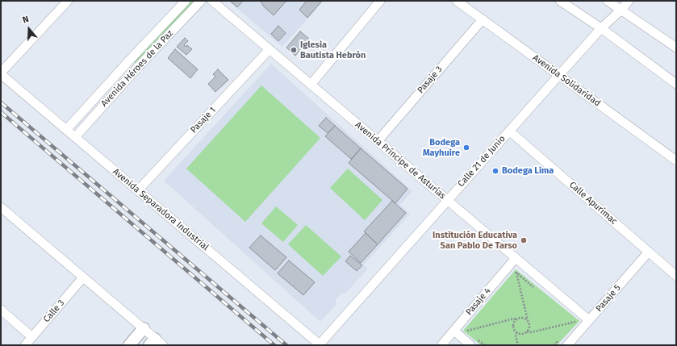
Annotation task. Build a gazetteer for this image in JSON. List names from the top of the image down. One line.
{"streets":{"street":["Avenida Héroes de la Paz","Pasaje 3","Avenida Solidaridad","Pasaje 1","Avenida Príncipe de Asturias","Calle 21 de Junio","Calle Apurimac","Avenida Separadora Industrial","Pasaje 5","Pasaje 4","Calle 3"]},"crossings":[["Avenida Héroes de la Paz","Avenida Separadora Industrial"],["Pasaje 3","Avenida Solidaridad"],["Pasaje 3","Avenida Príncipe de Asturias"],["Avenida Solidaridad","Calle 21 de Junio"],["Pasaje 1","Avenida Príncipe de Asturias"],["Pasaje 1","Avenida Separadora Industrial"],["Avenida Príncipe de Asturias","Calle 21 de Junio"],["Avenida Príncipe de Asturias","Pasaje 5"],["Avenida Príncipe de Asturias","Pasaje 4"],["Calle 21 de Junio","Calle Apurimac"],["Calle 21 de Junio","Avenida Separadora Industrial"],["Calle Apurimac","Pasaje 5"]],"places":["Iglesia Bautista Hebrón","Bodega Mayhuire","Bodega Lima","Institución Educativa San Pablo De Tarso"],"north":"top"}
